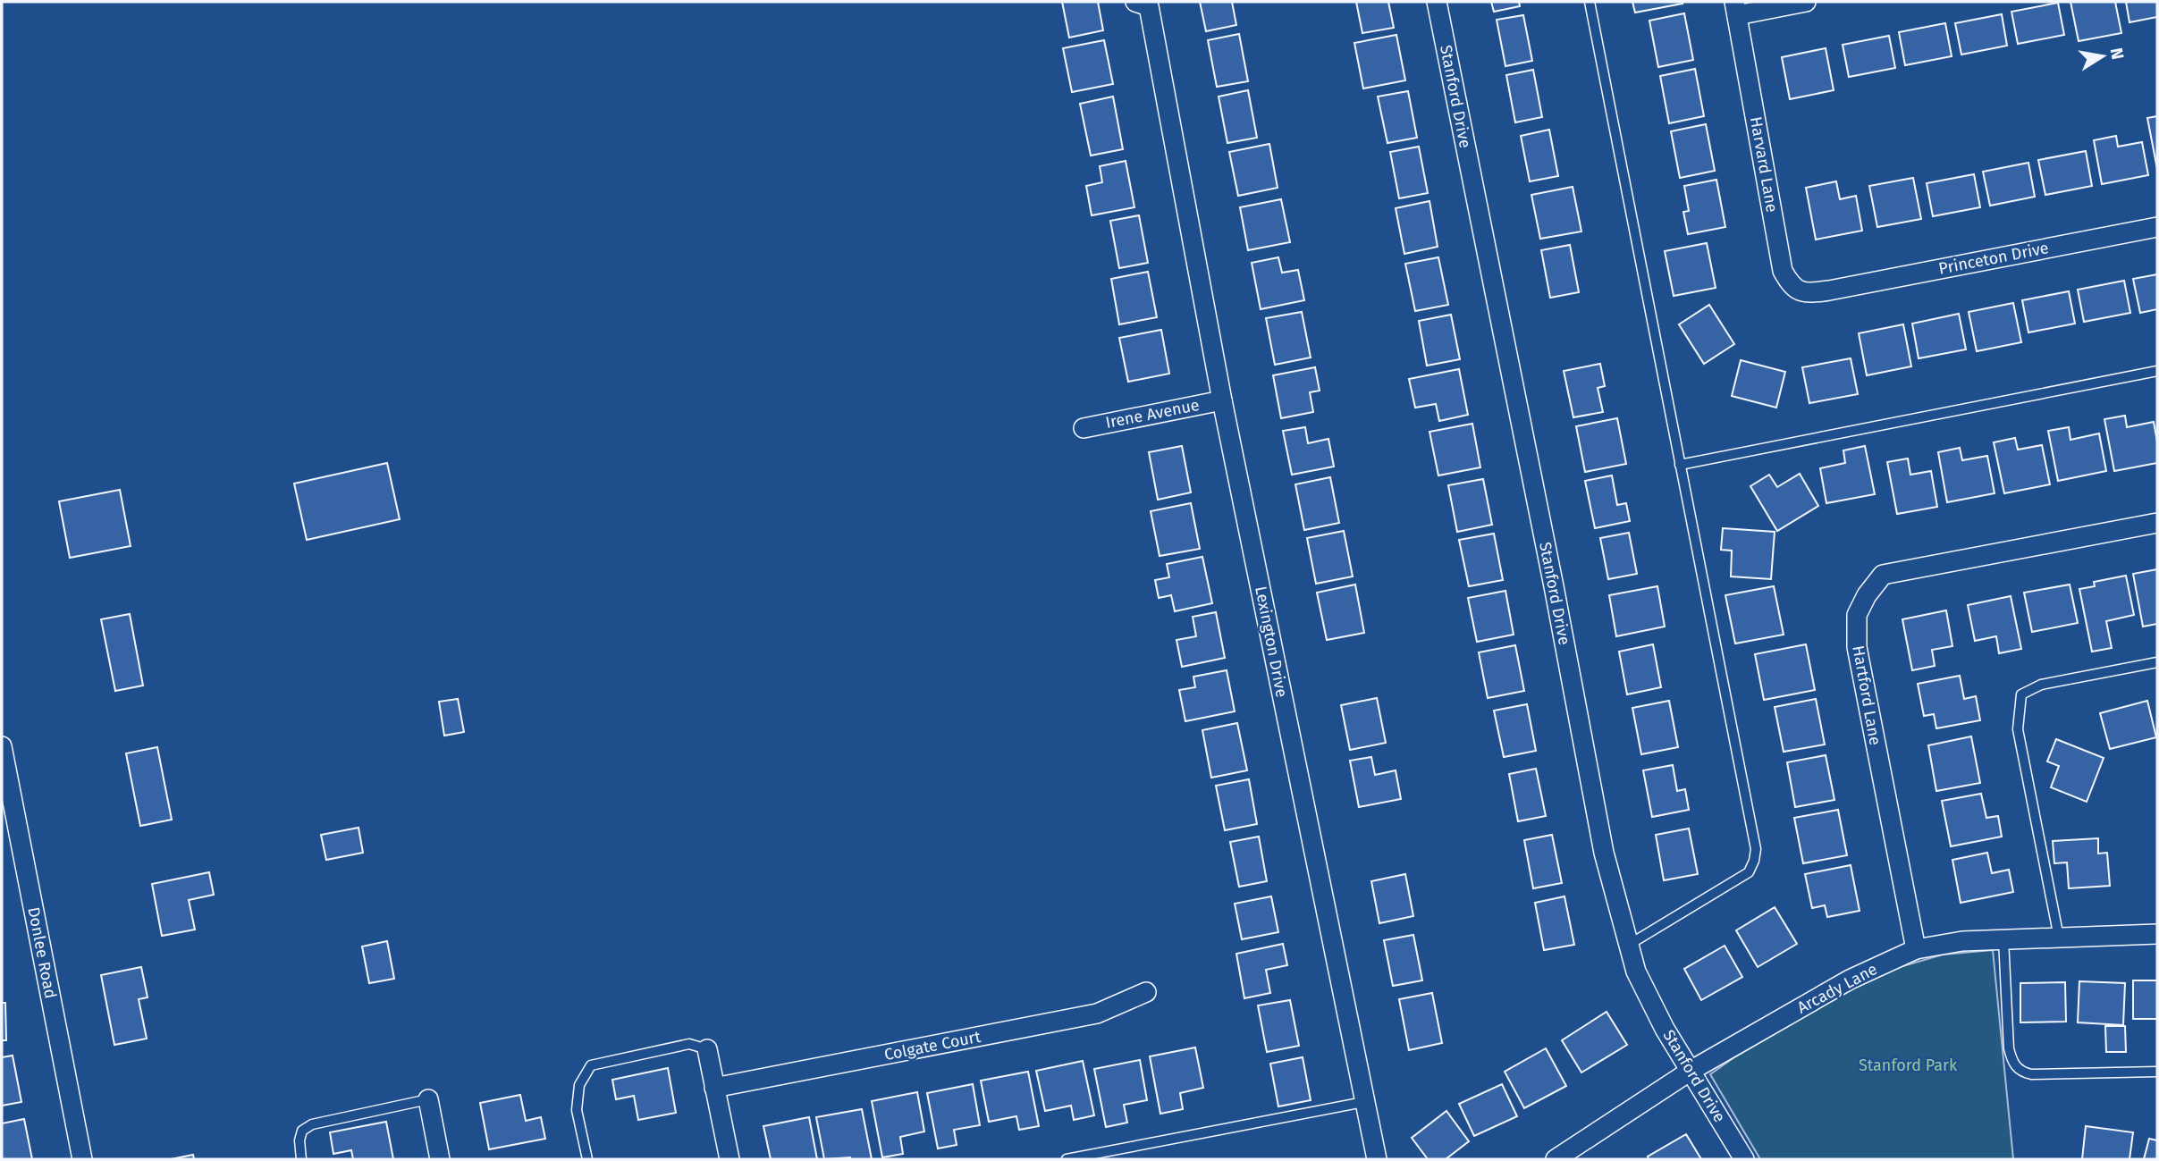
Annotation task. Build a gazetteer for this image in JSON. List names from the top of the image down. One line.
{"streets":{"street":["Stanford Drive","Harvard Lane","Princeton Drive","Irene Avenue","Lexington Drive","Hartford Lane","Donlee Road","Arcady Lane","Colgate Court"]},"crossings":[["Stanford Drive","Arcady Lane"],["Harvard Lane","Princeton Drive"],["Irene Avenue","Lexington Drive"],["Hartford Lane","Arcady Lane"]],"parks":["Stanford Park"],"north":"right"}
